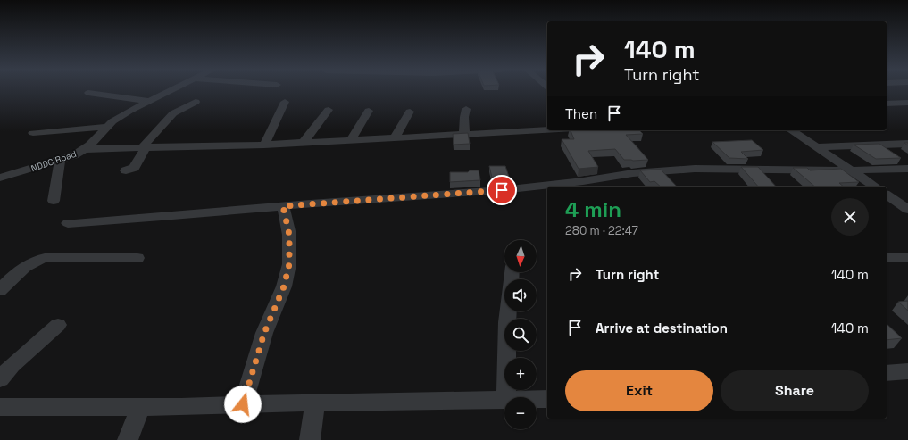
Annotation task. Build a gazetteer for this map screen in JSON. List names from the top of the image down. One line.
{"streets":{"street":["NDDC Road"]},"north":"bottom","page":{"turn":["140 m","Turn right"],"then":"Then","heading":["4 min","280 m · 22:47"],"map_buttons":["+","−"],"list":[{"name":"Turn right","value":"140 m"},{"name":"Arrive at destination","value":"140 m"}],"buttons":["Exit","Share"]}}
